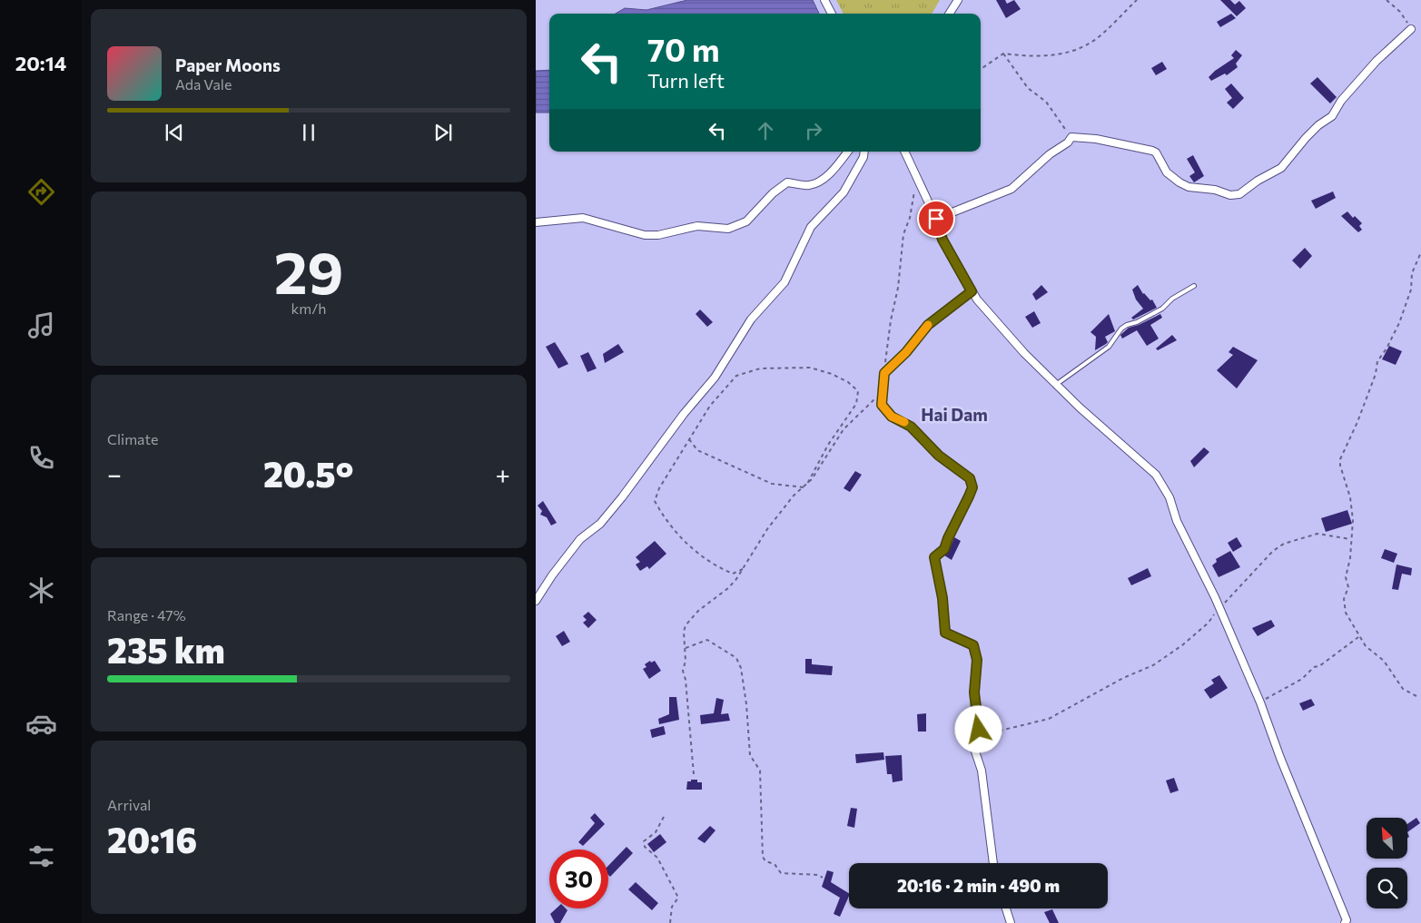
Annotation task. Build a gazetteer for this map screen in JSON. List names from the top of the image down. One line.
{"districts":["Hai Dam"],"north":"top left","page":{"tabs":"20:14","turn":["70 m","Turn left"],"song":["Paper Moons","Ada Vale"],"tile":[["29","km/h"],"Climate",["Range · 47%","235 km"],["Arrival","20:16"]],"heat":["−","20.5°","+"],"limit":"30","trip":"20:16 · 2 min · 490 m"}}
